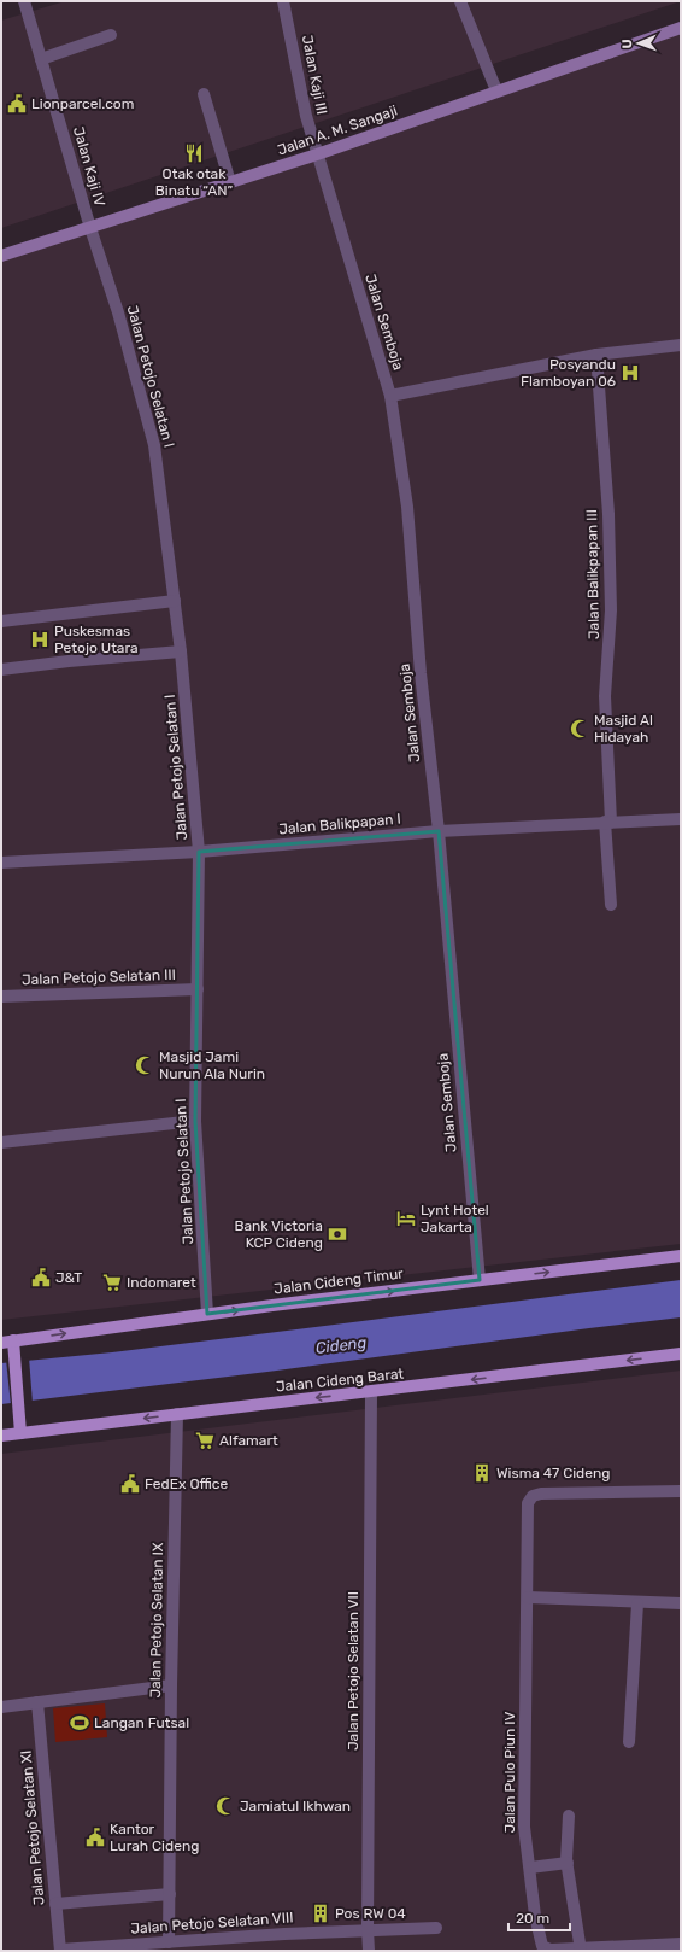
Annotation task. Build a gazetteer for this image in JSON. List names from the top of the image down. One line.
{"streets":{"main road":["Jalan Cideng Timur","Jalan Cideng Barat"],"street":["Jalan Kaji III","Jalan A. M. Sangaji","Jalan Kaji IV","Jalan Semboja","Jalan Petojo Selatan I","Jalan Balikpapan III","Jalan Balikpapan I","Jalan Petojo Selatan III","Jalan Petojo Selatan IX","Jalan Petojo Selatan VII","Jalan Pulo Piun IV","Jalan Petojo Selatan XI","Jalan Petojo Selatan VIII"]},"crossings":[["Jalan Kaji III","Jalan A. M. Sangaji"],["Jalan Kaji III","Jalan Semboja"],["Jalan A. M. Sangaji","Jalan Kaji IV"],["Jalan A. M. Sangaji","Jalan Semboja"],["Jalan A. M. Sangaji","Jalan Petojo Selatan I"],["Jalan Kaji IV","Jalan Petojo Selatan I"],["Jalan Semboja","Jalan Balikpapan I"],["Jalan Semboja","Jalan Cideng Timur"],["Jalan Petojo Selatan I","Jalan Balikpapan I"],["Jalan Petojo Selatan I","Jalan Petojo Selatan III"],["Jalan Petojo Selatan I","Jalan Cideng Timur"],["Jalan Balikpapan III","Jalan Balikpapan I"],["Jalan Cideng Barat","Jalan Petojo Selatan IX"],["Jalan Cideng Barat","Jalan Petojo Selatan VII"],["Jalan Petojo Selatan IX","Jalan Petojo Selatan VIII"],["Jalan Petojo Selatan VII","Jalan Petojo Selatan VIII"],["Jalan Petojo Selatan XI","Jalan Petojo Selatan VIII"]],"one_way":["Jalan Cideng Timur","Jalan Cideng Barat"],"water":["Cideng"],"places":{"public building":["Lionparcel.com","J&T","FedEx Office","Kantor Lurah Cideng"],"restaurant":["Otak otak Binatu “AN”"],"hospital":["Posyandu Flamboyan 06","Puskesmas Petojo Utara"],"mosque":["Masjid Al Hidayah","Masjid Jami Nurun Ala Nurin","Jamiatul Ikhwan"],"hotel":["Lynt Hotel Jakarta"],"bank":["Bank Victoria KCP Cideng"],"supermarket":["Indomaret","Alfamart"],"building":["Wisma 47 Cideng","Pos RW 04"],"sports":["Langan Futsal"]},"scale_bar":"20 m","north":"left"}
